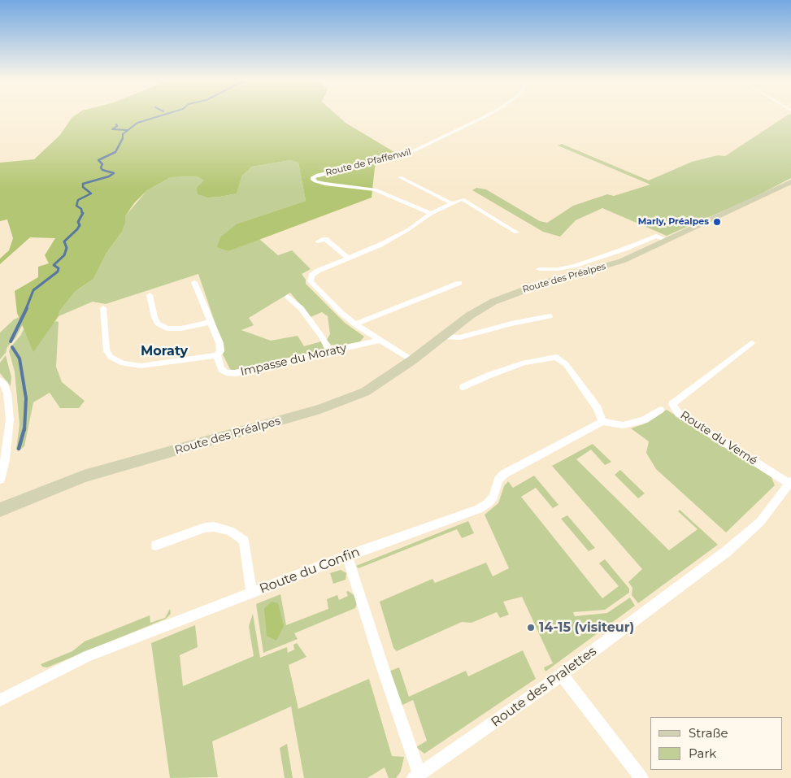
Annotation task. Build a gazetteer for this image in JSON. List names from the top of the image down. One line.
{"streets":{"main road":["Route des Préalpes"],"street":["Route de Pfaffenwil","Impasse du Moraty","Route du Verné","Route du Confin","Route des Pralettes"]},"crossings":[["Route de Pfaffenwil","Route des Préalpes"],["Route de Pfaffenwil","Impasse du Moraty"],["Route du Verné","Route des Pralettes"],["Route du Confin","Route des Pralettes"]],"districts":["Moraty"],"places":["Marly, Préalpes","14-15 (visiteur)"],"legend":["Straße","Park"]}
